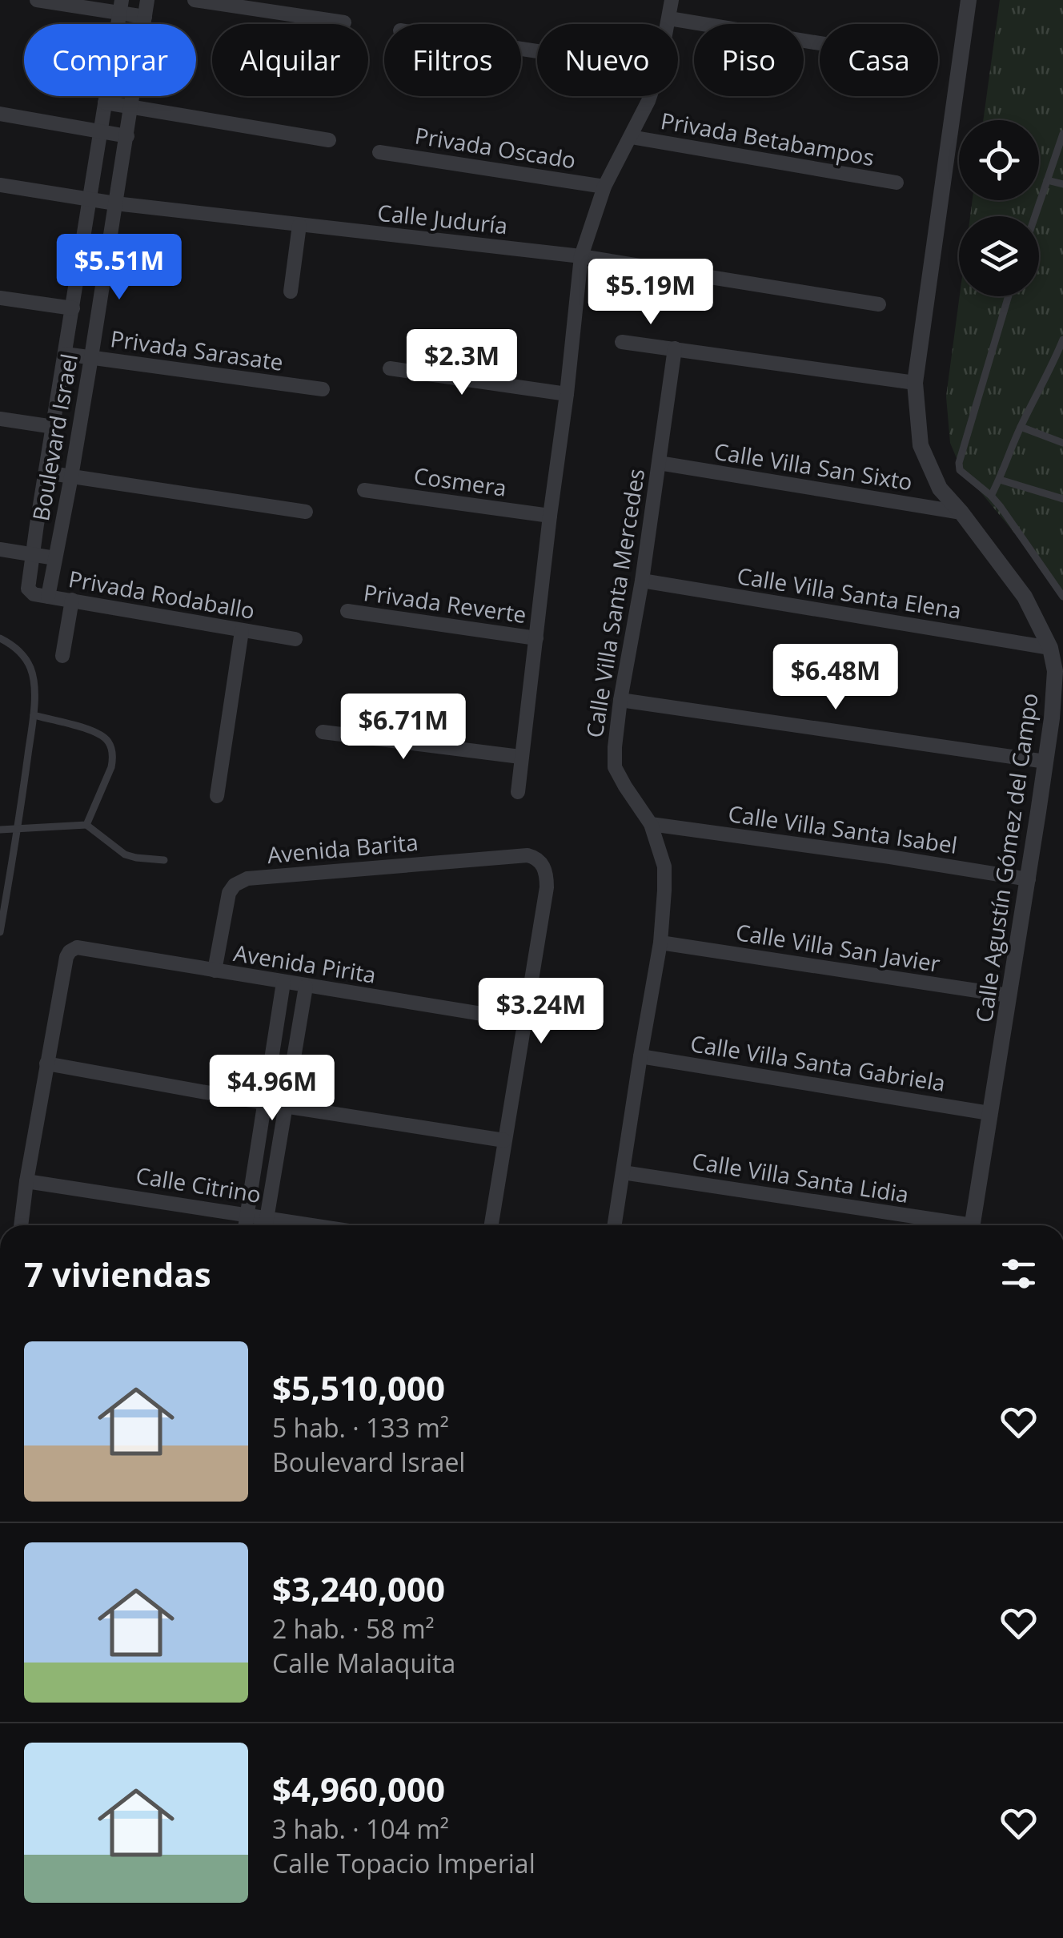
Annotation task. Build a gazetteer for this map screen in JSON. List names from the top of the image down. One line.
{"streets":{"street":["Privada Betabampos","Privada Oscado","Calle Juduría","Privada Sarasate","Boulevard Israel","Calle Villa San Sixto","Cosmera","Calle Villa Santa Elena","Privada Rodaballo","Privada Reverte","Calle Villa Santa Mercedes","Calle Villa Santa Isabel","Avenida Barita","Calle Agustín Gómez del Campo","Calle Villa San Javier","Avenida Pirita","Calle Villa Santa Gabriela","Calle Villa Santa Lidia","Calle Citrino"]},"crossings":[["Calle Juduría","Boulevard Israel"],["Privada Sarasate","Boulevard Israel"],["Boulevard Israel","Privada Rodaballo"],["Calle Villa San Sixto","Calle Villa Santa Mercedes"],["Calle Villa San Sixto","Calle Agustín Gómez del Campo"],["Calle Villa Santa Elena","Calle Villa Santa Mercedes"],["Calle Villa Santa Elena","Calle Agustín Gómez del Campo"],["Calle Villa Santa Mercedes","Calle Villa Santa Isabel"],["Calle Villa Santa Mercedes","Calle Villa San Javier"],["Calle Villa Santa Mercedes","Calle Villa Santa Gabriela"],["Calle Villa Santa Mercedes","Calle Villa Santa Lidia"],["Calle Villa Santa Isabel","Calle Agustín Gómez del Campo"],["Avenida Barita","Avenida Pirita"],["Calle Agustín Gómez del Campo","Calle Villa San Javier"],["Calle Agustín Gómez del Campo","Calle Villa Santa Gabriela"]],"page":{"chip":["Comprar","Alquilar","Filtros","Nuevo","Piso","Casa"],"price":["$5.51M","$5.19M","$2.3M","$6.48M","$6.71M","$3.24M","$4.96M"],"heading":"7 viviendas","list":[{"name":"$5,510,000","note":"5 hab. · 133 m² · Boulevard Israel"},{"name":"$3,240,000","note":"2 hab. · 58 m² · Calle Malaquita"},{"name":"$4,960,000","note":"3 hab. · 104 m² · Calle Topacio Imperial"}]}}
